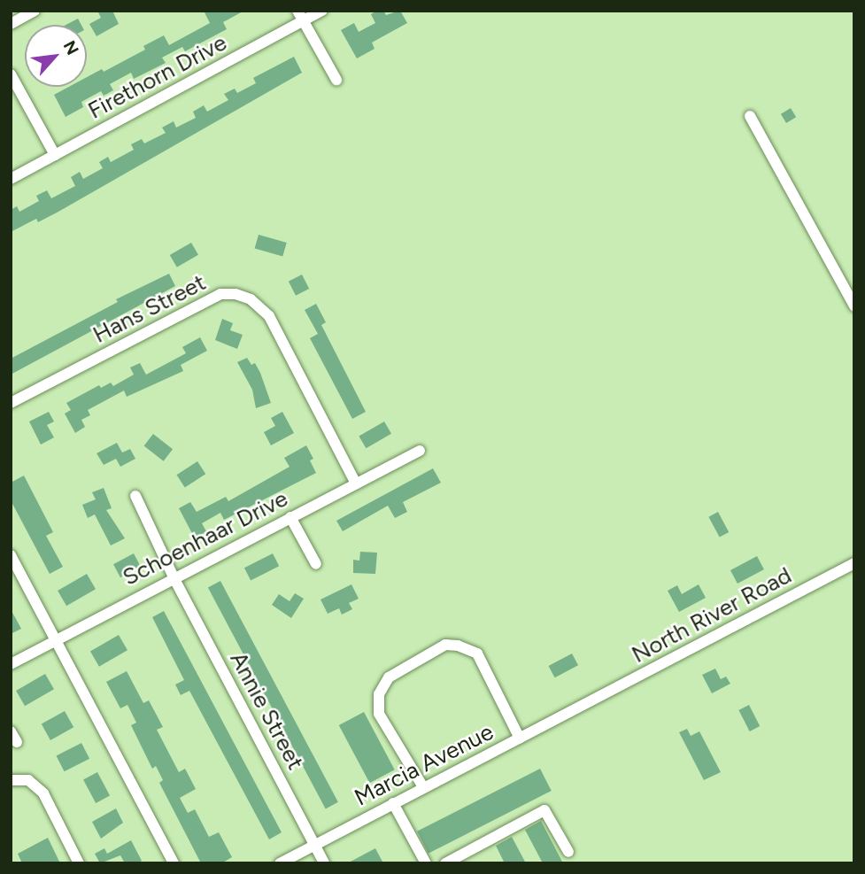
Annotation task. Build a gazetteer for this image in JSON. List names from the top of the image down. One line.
{"streets":{"street":["Firethorn Drive","Hans Street","Schoenhaar Drive","North River Road","Annie Street","Marcia Avenue"]},"crossings":[["Hans Street","Schoenhaar Drive"],["Schoenhaar Drive","Annie Street"],["North River Road","Marcia Avenue"],["Annie Street","Marcia Avenue"]],"north":"top right"}
